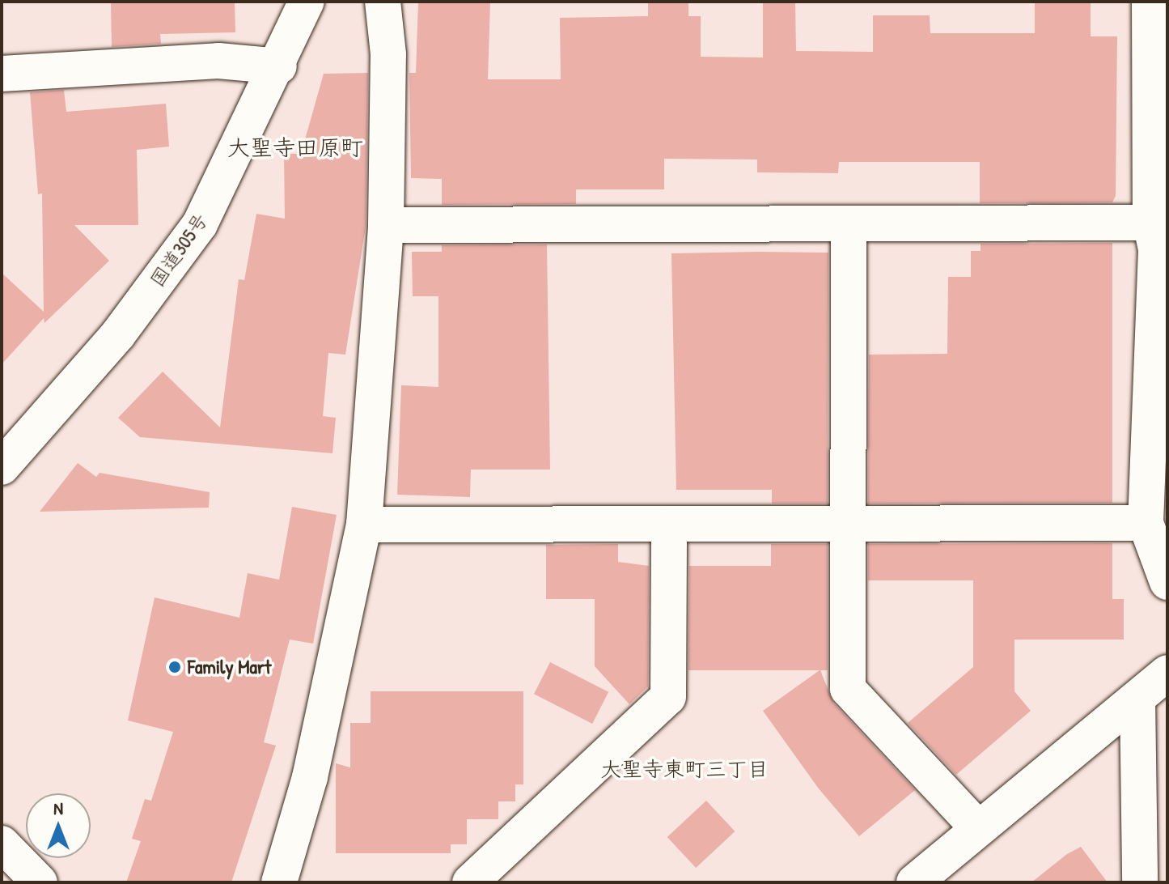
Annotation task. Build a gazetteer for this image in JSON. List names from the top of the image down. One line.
{"streets":{"main road":["国道305号"]},"districts":["大聖寺田原町","大聖寺東町三丁目"],"places":["Family Mart"],"north":"top"}
